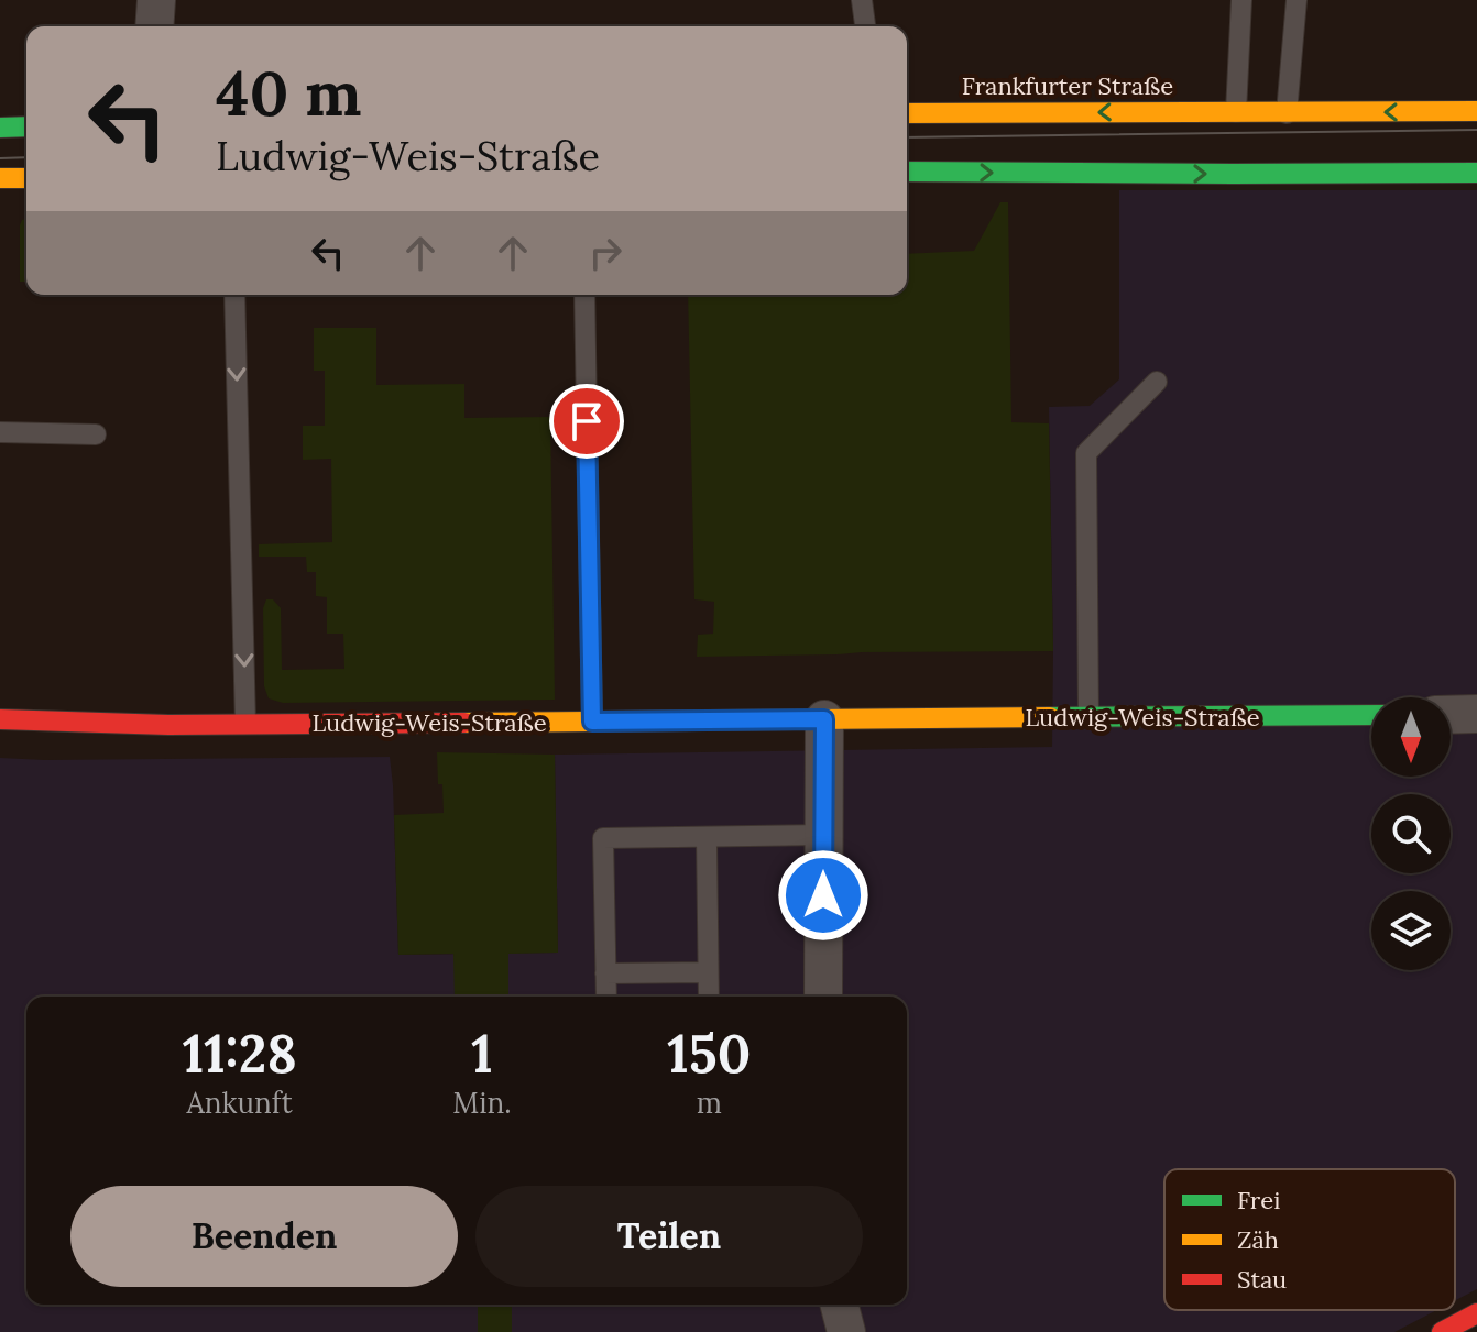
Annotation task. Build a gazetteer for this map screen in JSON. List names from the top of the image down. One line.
{"streets":{"street":["Frankfurter Straße","Ludwig-Weis-Straße"]},"legend":["Frei","Zäh","Stau"],"north":"bottom","page":{"turn":["40 m","Ludwig-Weis-Straße"],"eta":["11:28","Ankunft","1","Min.","150","m"],"buttons":["Beenden","Teilen"]}}
